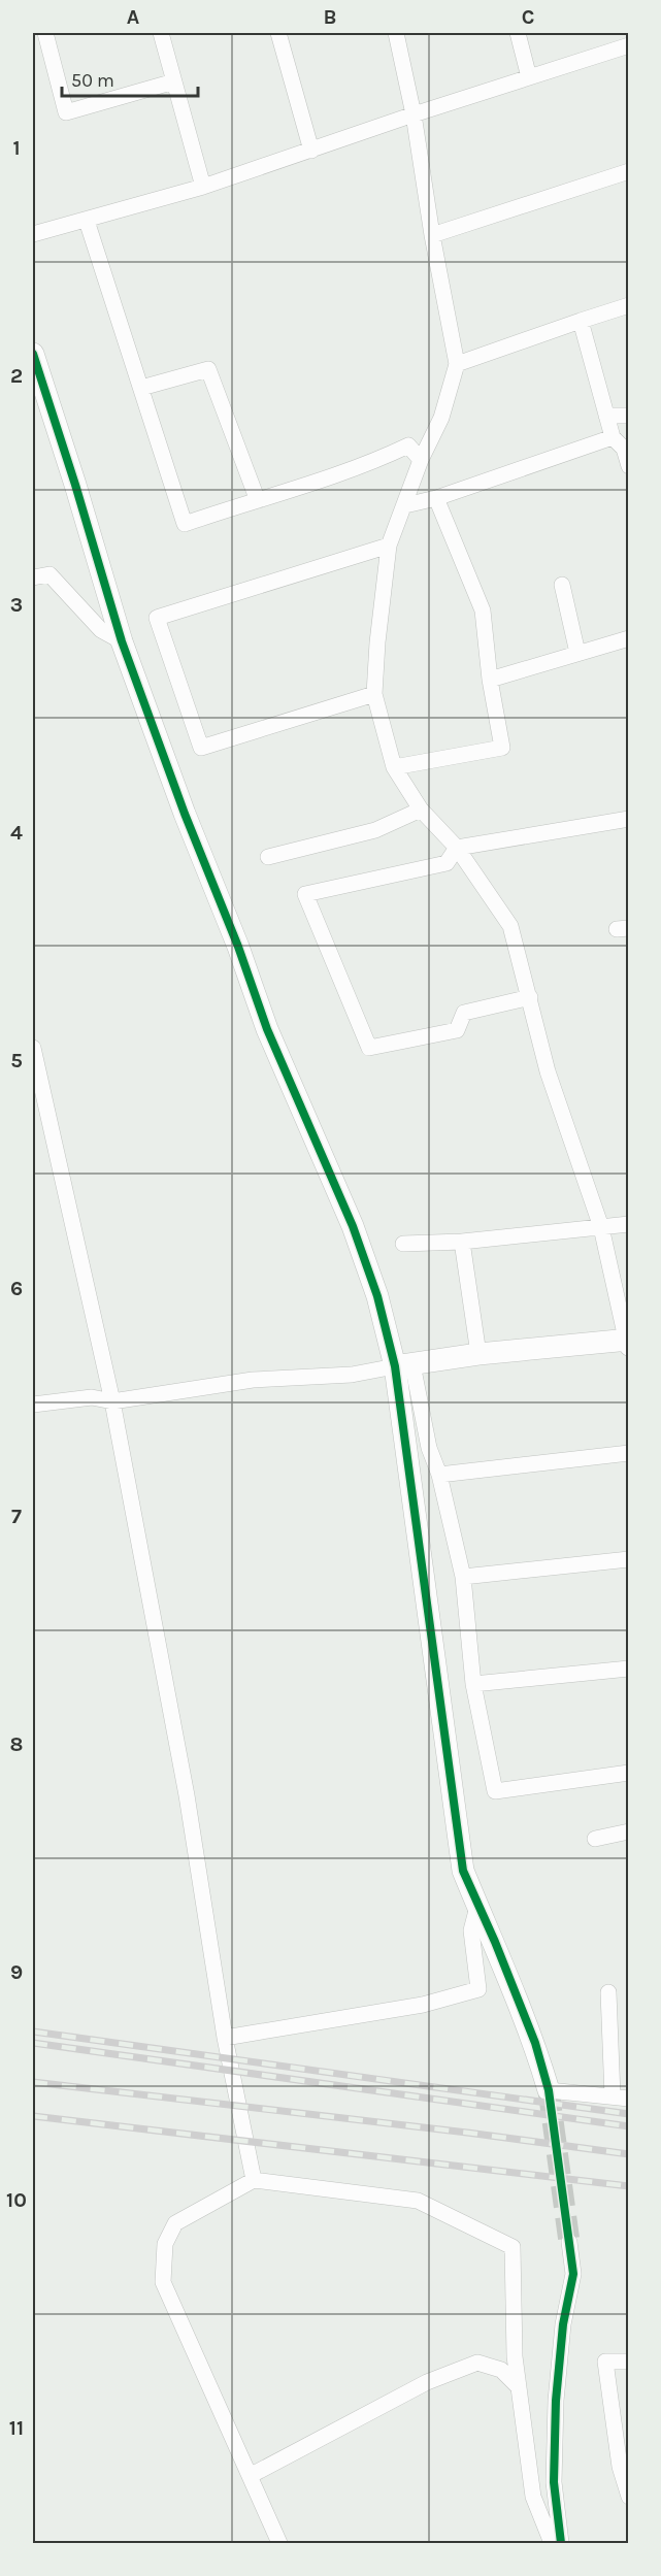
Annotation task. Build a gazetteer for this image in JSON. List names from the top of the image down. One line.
{"scale_bar":"50 m","grid":{"columns":["A","B","C"],"rows":["1","2","3","4","5","6","7","8","9","10","11"]}}
